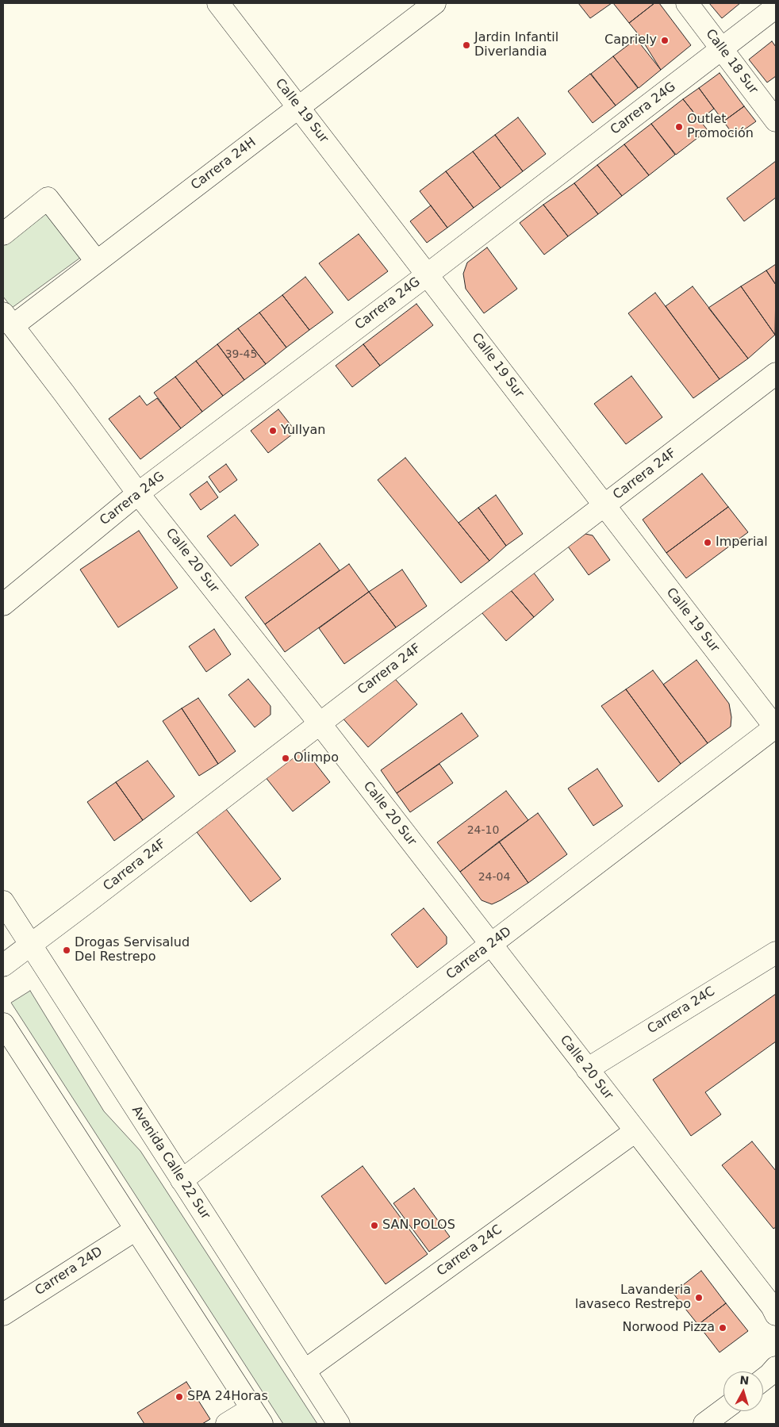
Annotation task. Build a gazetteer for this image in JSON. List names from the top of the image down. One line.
{"streets":{"street":["Calle 18 Sur","Carrera 24G","Calle 19 Sur","Carrera 24H","Carrera 24F","Calle 20 Sur","Carrera 24D","Carrera 24C","Avenida Calle 22 Sur"]},"crossings":[["Calle 18 Sur","Carrera 24G"],["Carrera 24G","Calle 19 Sur"],["Carrera 24G","Calle 20 Sur"],["Calle 19 Sur","Carrera 24H"],["Calle 19 Sur","Carrera 24F"],["Calle 19 Sur","Carrera 24D"],["Carrera 24H","Calle 20 Sur"],["Carrera 24F","Calle 20 Sur"],["Carrera 24F","Avenida Calle 22 Sur"],["Calle 20 Sur","Carrera 24D"],["Calle 20 Sur","Carrera 24C"],["Carrera 24D","Avenida Calle 22 Sur"],["Carrera 24C","Avenida Calle 22 Sur"]],"places":["Capriely","Jardin Infantil Diverlandia","Outlet Promoción","Yullyan","Imperial","Olimpo","Drogas Servisalud Del Restrepo","SAN POLOS","Lavanderia lavaseco Restrepo","Norwood Pizza","SPA 24Horas"],"house_numbers":["39-45","24-10","24-04"],"north":"top"}
